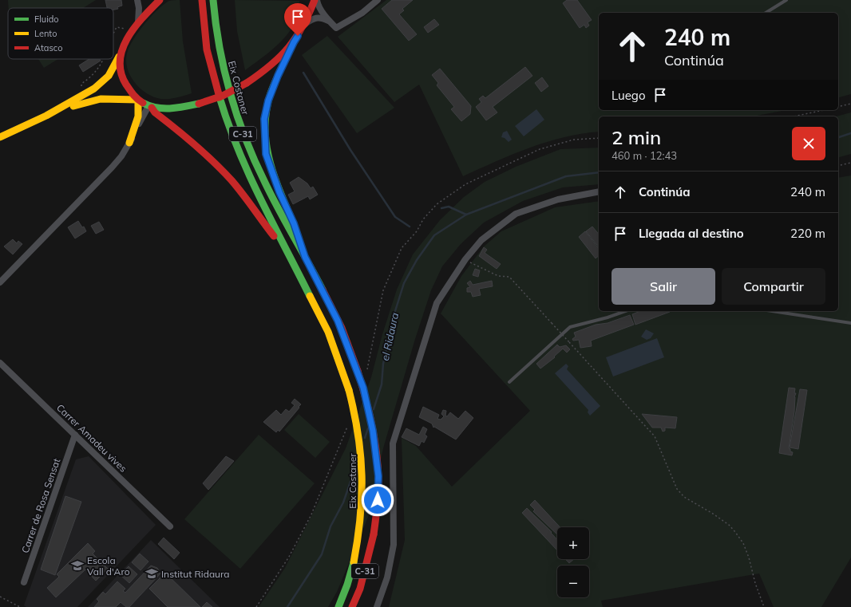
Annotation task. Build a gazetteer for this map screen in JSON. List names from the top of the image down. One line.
{"streets":{"main road":["Eix Costaner","C-31"],"street":["Carrer Amadeu vives","Carrer de Rosa Sensat"]},"crossings":[["Carrer Amadeu vives","Carrer de Rosa Sensat"]],"water":["el Ridaura"],"places":{"school or university":["Escola Vall d'Aro","Institut Ridaura"]},"legend":["Fluido","Lento","Atasco"],"page":{"turn":["240 m","Continúa"],"then":"Luego","heading":["2 min","460 m · 12:43"],"list":[{"name":"Continúa","value":"240 m"},{"name":"Llegada al destino","value":"220 m"}],"buttons":["Salir","Compartir"],"map_buttons":["+","−"]}}
